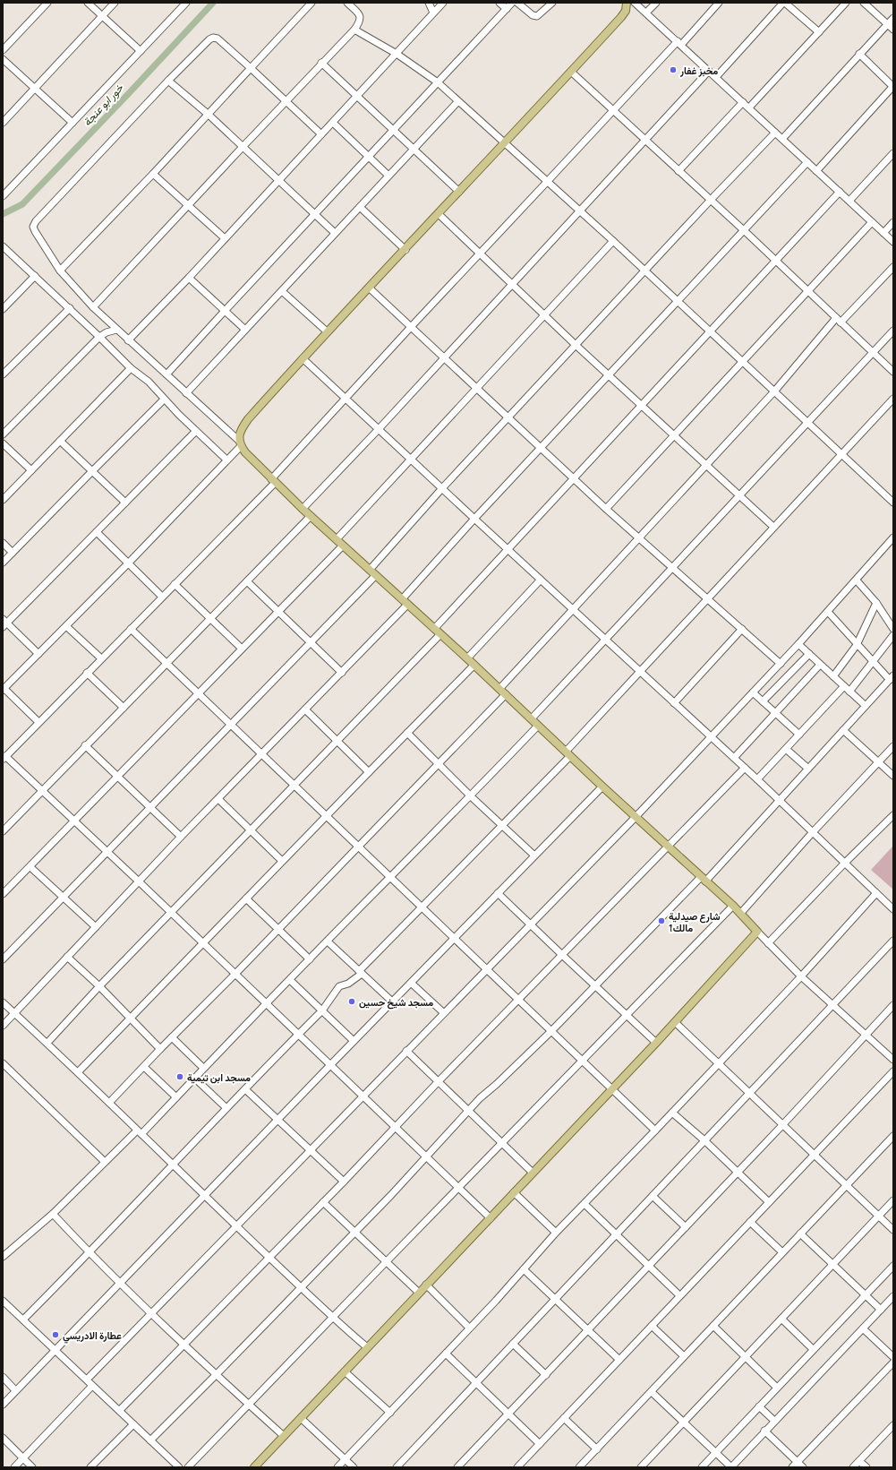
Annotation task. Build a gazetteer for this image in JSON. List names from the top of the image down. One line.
{"water":["خور ابو عنجة"],"places":["مخبز غفار","شارع صيدلية مالك1","مسجد شيخ حسين","مسجد ابن تيمية","عطارة الادريسي"]}
